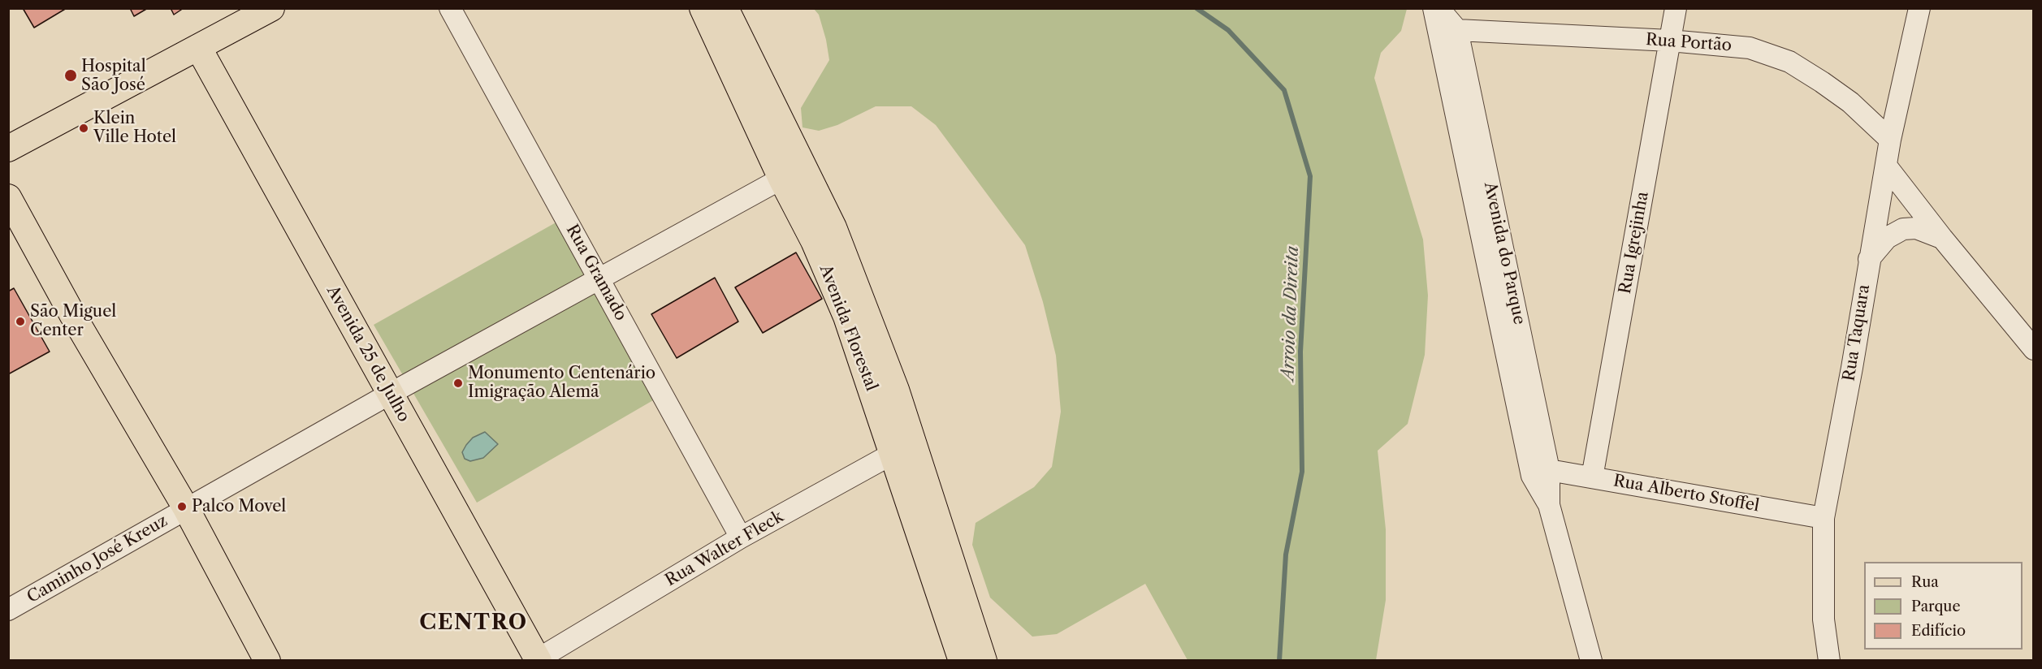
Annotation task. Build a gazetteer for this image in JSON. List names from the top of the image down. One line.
{"streets":{"main road":["Avenida Florestal","Avenida 25 de Julho"],"street":["Rua Portão","Rua Igrejinha","Avenida do Parque","Rua Gramado","Rua Taquara","Rua Alberto Stoffel","Rua Walter Fleck","Caminho José Kreuz"]},"crossings":[["Rua Portão","Rua Igrejinha"],["Rua Portão","Avenida do Parque"],["Rua Portão","Rua Taquara"],["Rua Igrejinha","Rua Alberto Stoffel"],["Avenida do Parque","Rua Alberto Stoffel"],["Rua Gramado","Rua Walter Fleck"],["Rua Gramado","Caminho José Kreuz"],["Avenida Florestal","Rua Walter Fleck"],["Avenida Florestal","Caminho José Kreuz"],["Rua Taquara","Rua Alberto Stoffel"],["Avenida 25 de Julho","Rua Walter Fleck"],["Avenida 25 de Julho","Caminho José Kreuz"]],"districts":["CENTRO"],"water":["Arroio da Direita"],"places":["Hospital São José","Klein Ville Hotel","São Miguel Center","Monumento Centenário Imigração Alemã","Palco Movel"],"legend":["Rua","Parque","Edifício"]}
